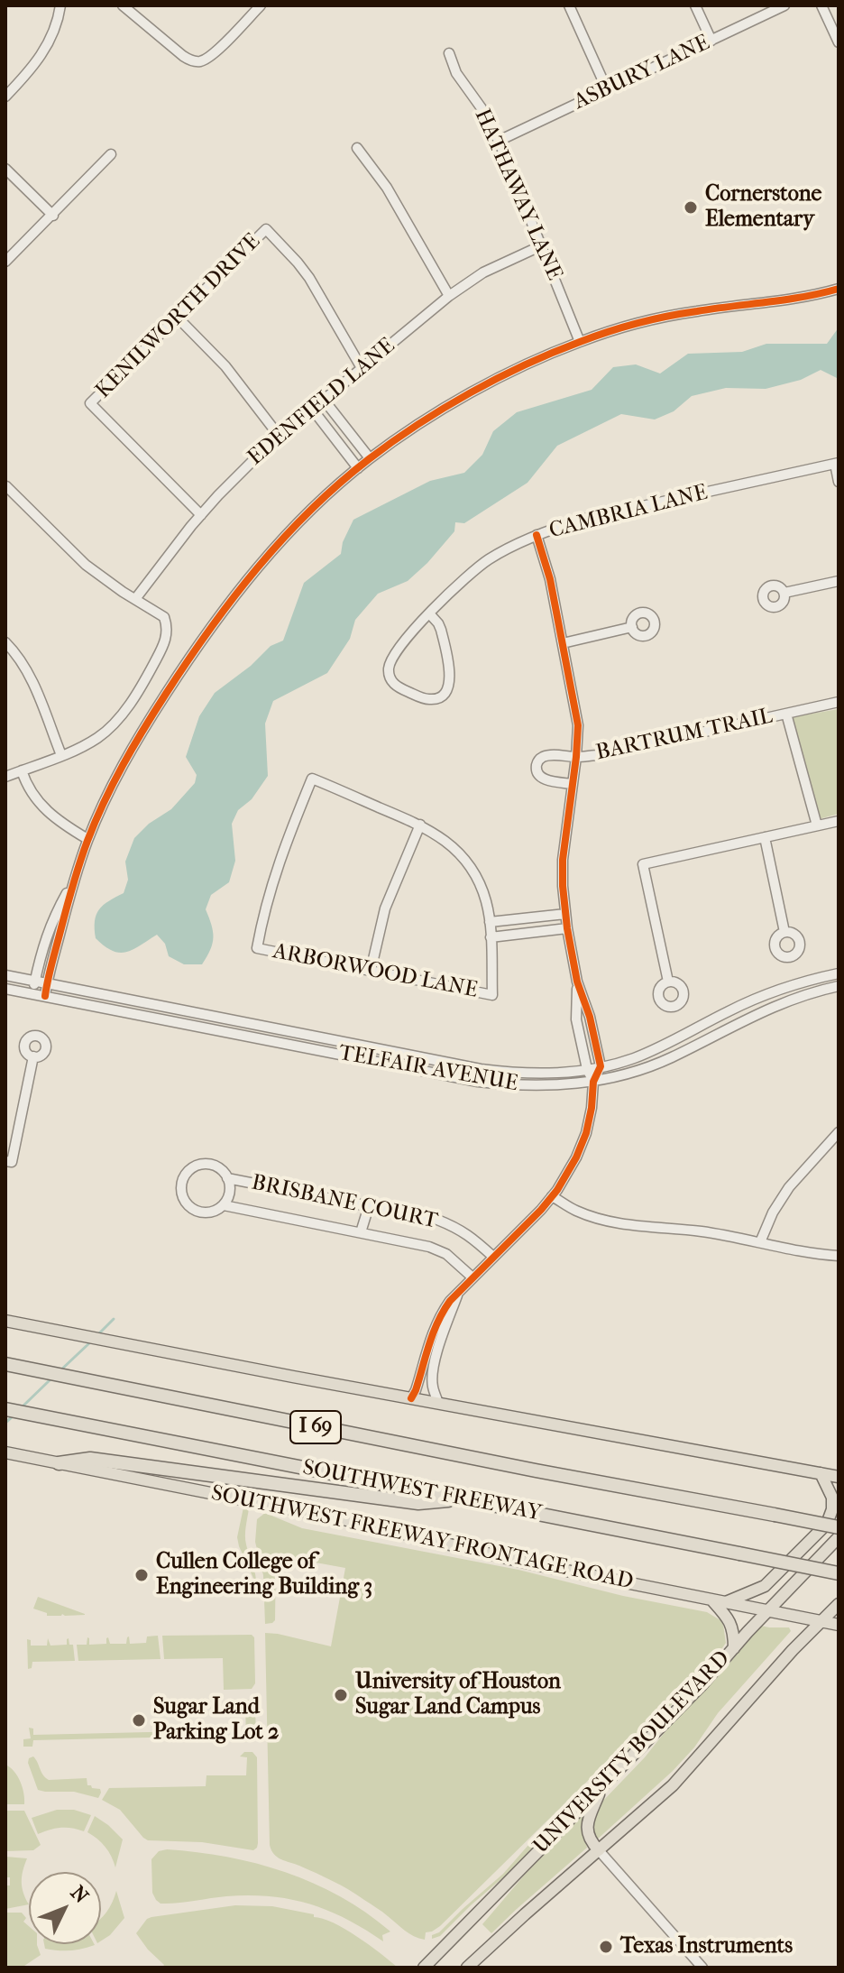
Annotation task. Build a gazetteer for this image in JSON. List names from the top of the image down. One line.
{"streets":{"highway":["I 69","SOUTHWEST FREEWAY"],"main road":["SOUTHWEST FREEWAY FRONTAGE ROAD","UNIVERSITY BOULEVARD"],"street":["ASBURY LANE","HATHAWAY LANE","KENILWORTH DRIVE","EDENFIELD LANE","CAMBRIA LANE","BARTRUM TRAIL","ARBORWOOD LANE","TELFAIR AVENUE","BRISBANE COURT"]},"crossings":[["ASBURY LANE","HATHAWAY LANE"],["HATHAWAY LANE","EDENFIELD LANE"],["KENILWORTH DRIVE","EDENFIELD LANE"],["SOUTHWEST FREEWAY FRONTAGE ROAD","UNIVERSITY BOULEVARD"]],"places":["Cornerstone Elementary","Cullen College of Engineering Building 3","University of Houston Sugar Land Campus","Sugar Land Parking Lot 2","Texas Instruments"],"north":"top right"}
